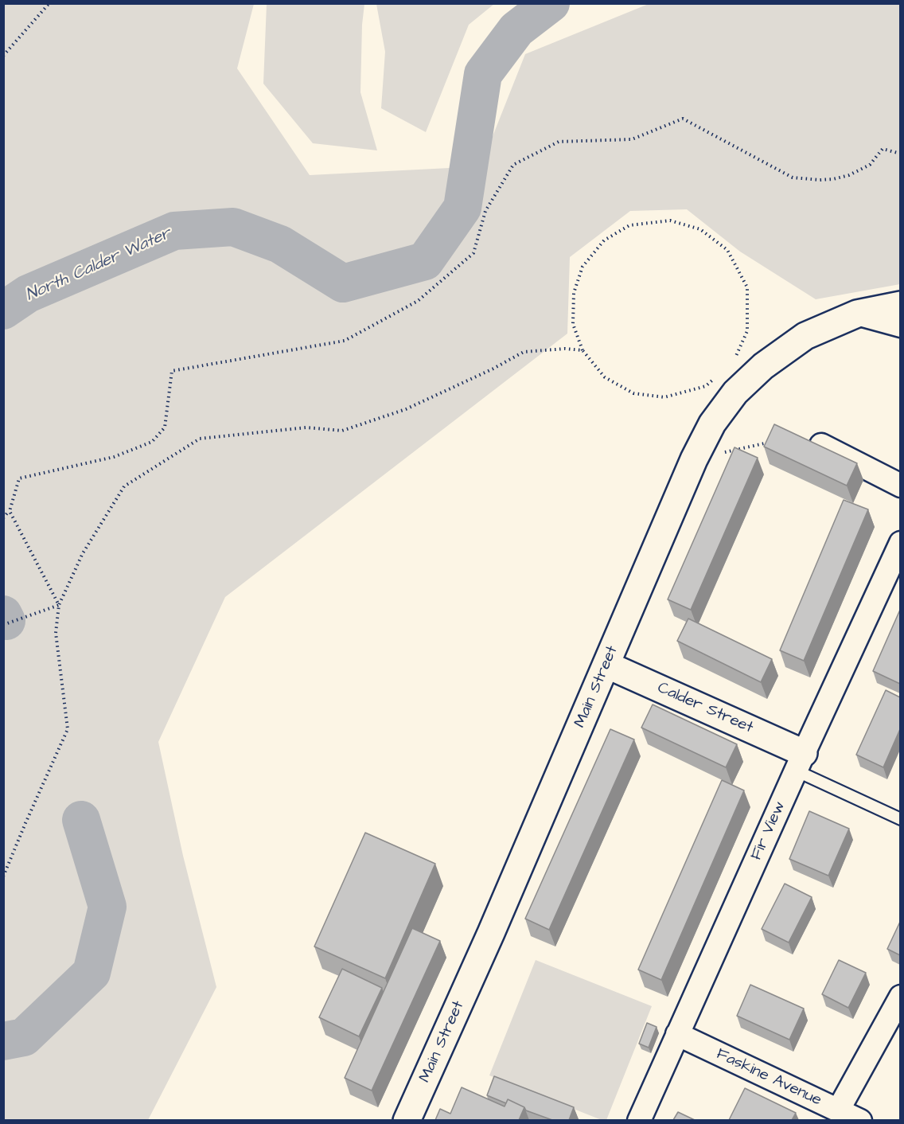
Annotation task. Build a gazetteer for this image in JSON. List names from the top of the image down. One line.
{"streets":{"main road":["Main Street","Calder Street"],"street":["Fir View","Faskine Avenue"]},"crossings":[["Main Street","Calder Street"],["Calder Street","Fir View"],["Fir View","Faskine Avenue"]],"water":["North Calder Water"]}
